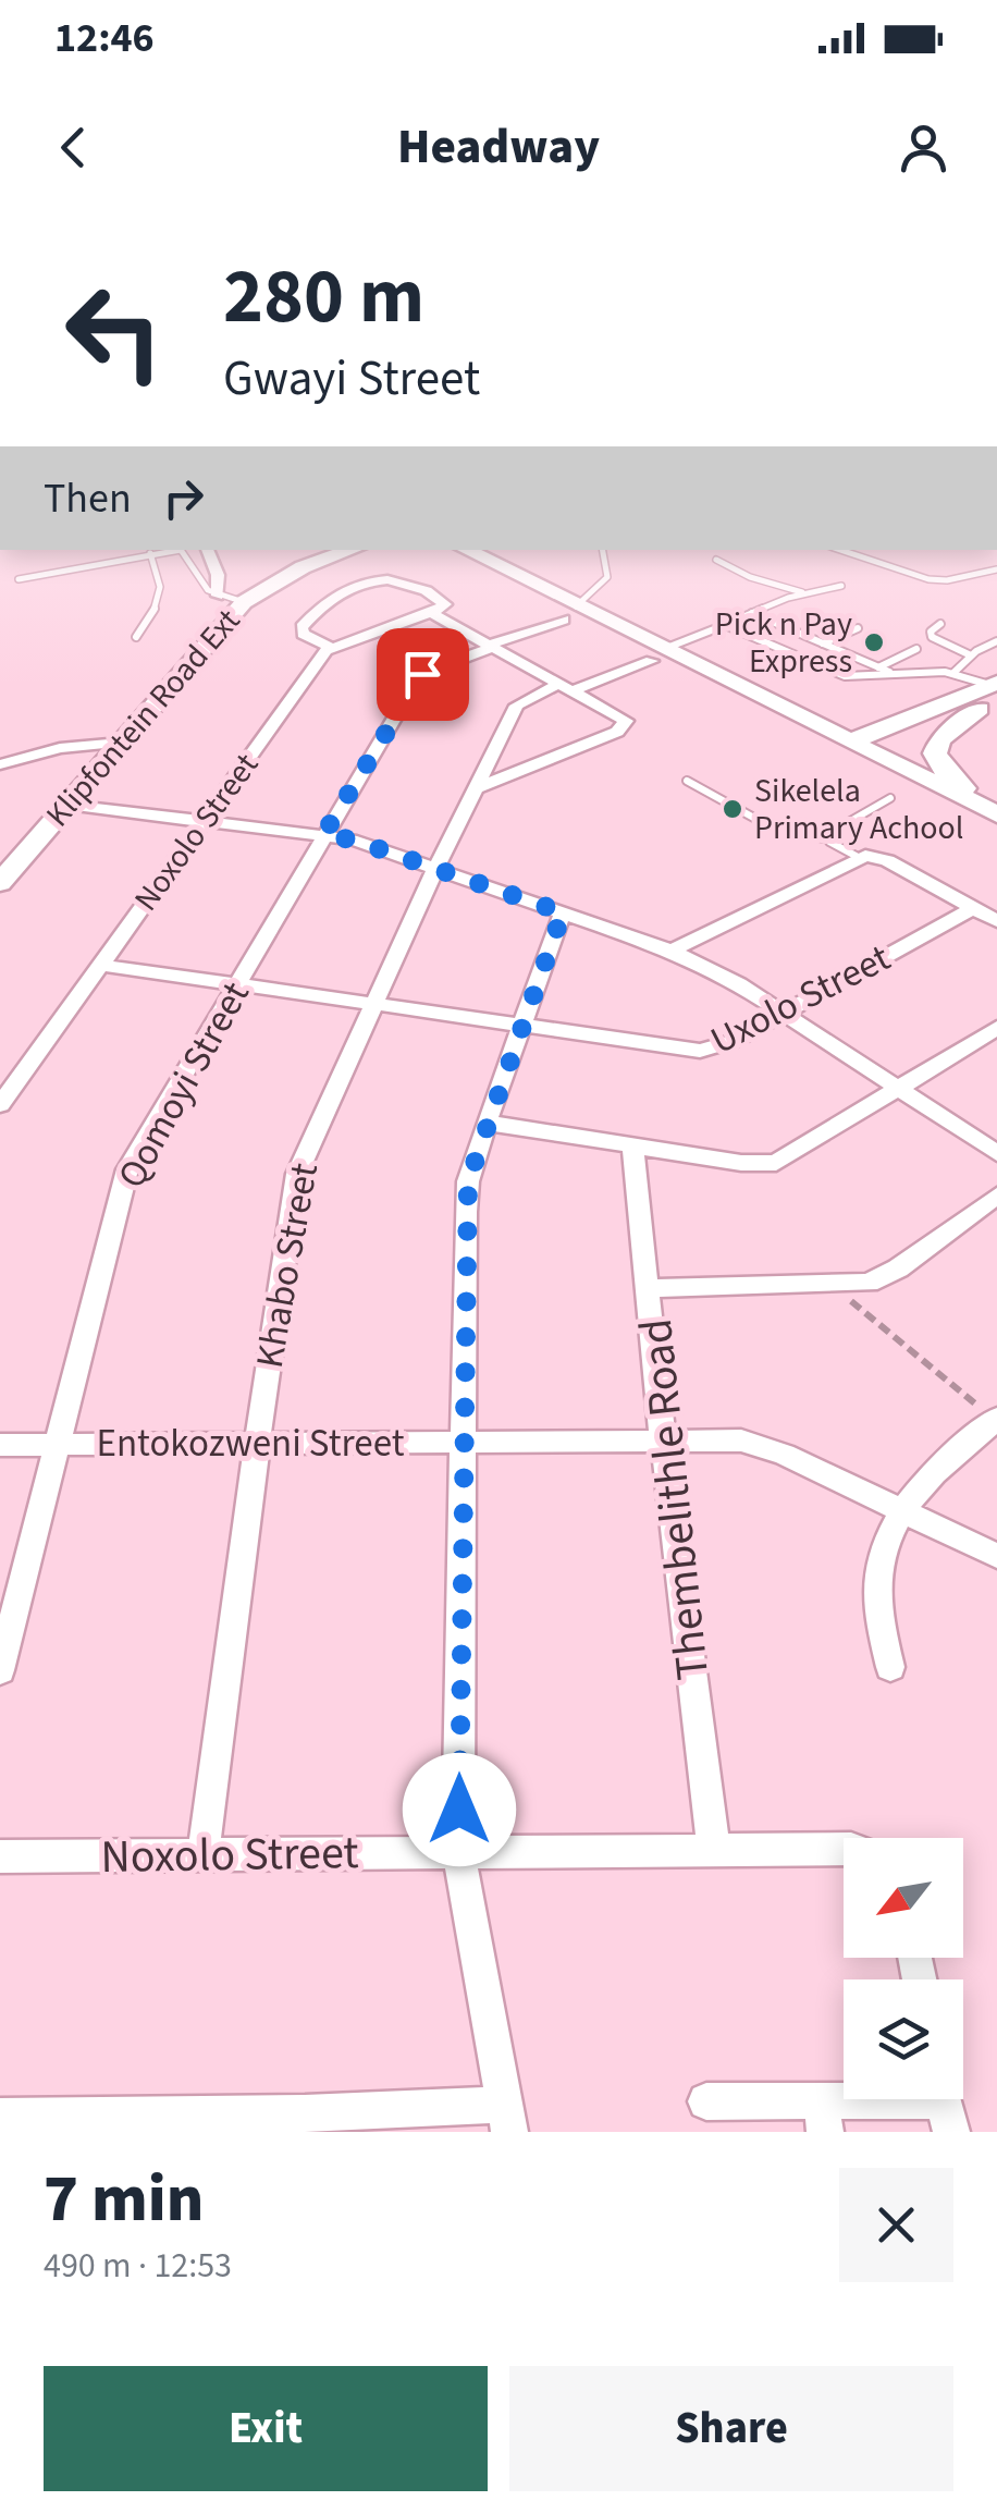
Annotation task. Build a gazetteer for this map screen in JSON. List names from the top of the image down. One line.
{"streets":{"main road":["Klipfontein Road Ext"],"street":["Noxolo Street","Uxolo Street","Qomoyi Street","Khabo Street","Entokozweni Street","Thembelithle Road"]},"crossings":[["Noxolo Street","Uxolo Street"],["Noxolo Street","Khabo Street"],["Noxolo Street","Thembelithle Road"],["Uxolo Street","Qomoyi Street"],["Uxolo Street","Khabo Street"],["Qomoyi Street","Entokozweni Street"],["Khabo Street","Entokozweni Street"],["Entokozweni Street","Thembelithle Road"]],"places":["Pick n Pay Express","Sikelela Primary Achool"],"north":"bottom left","page":{"status":"12:46","header":"Headway","turn":["280 m","Gwayi Street"],"then":"Then","heading":["7 min","490 m · 12:53"],"buttons":["Exit","Share"]}}
